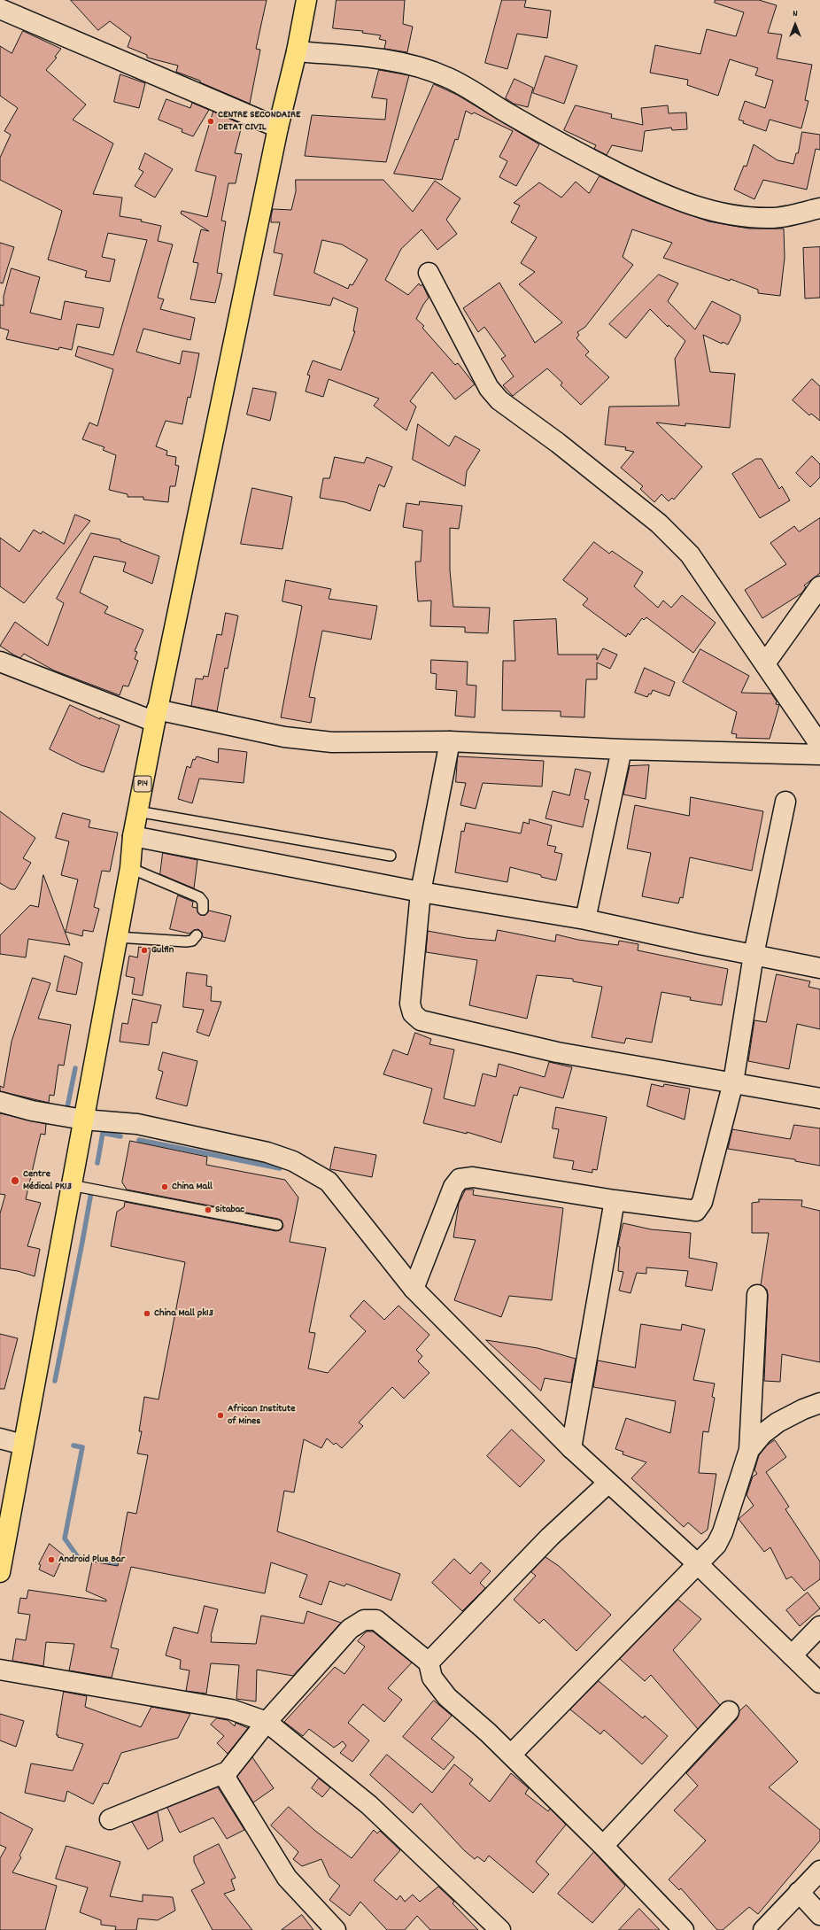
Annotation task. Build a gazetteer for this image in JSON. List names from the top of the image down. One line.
{"streets":{"main road":["P14"]},"places":["CENTRE SECONDAIRE DETAT CIVIL","Gulfin","Centre Médical PK13","China Mall","Sitabac","China Mall pk13","African Institute of Mines","Android Plus Bar"],"north":"top"}
